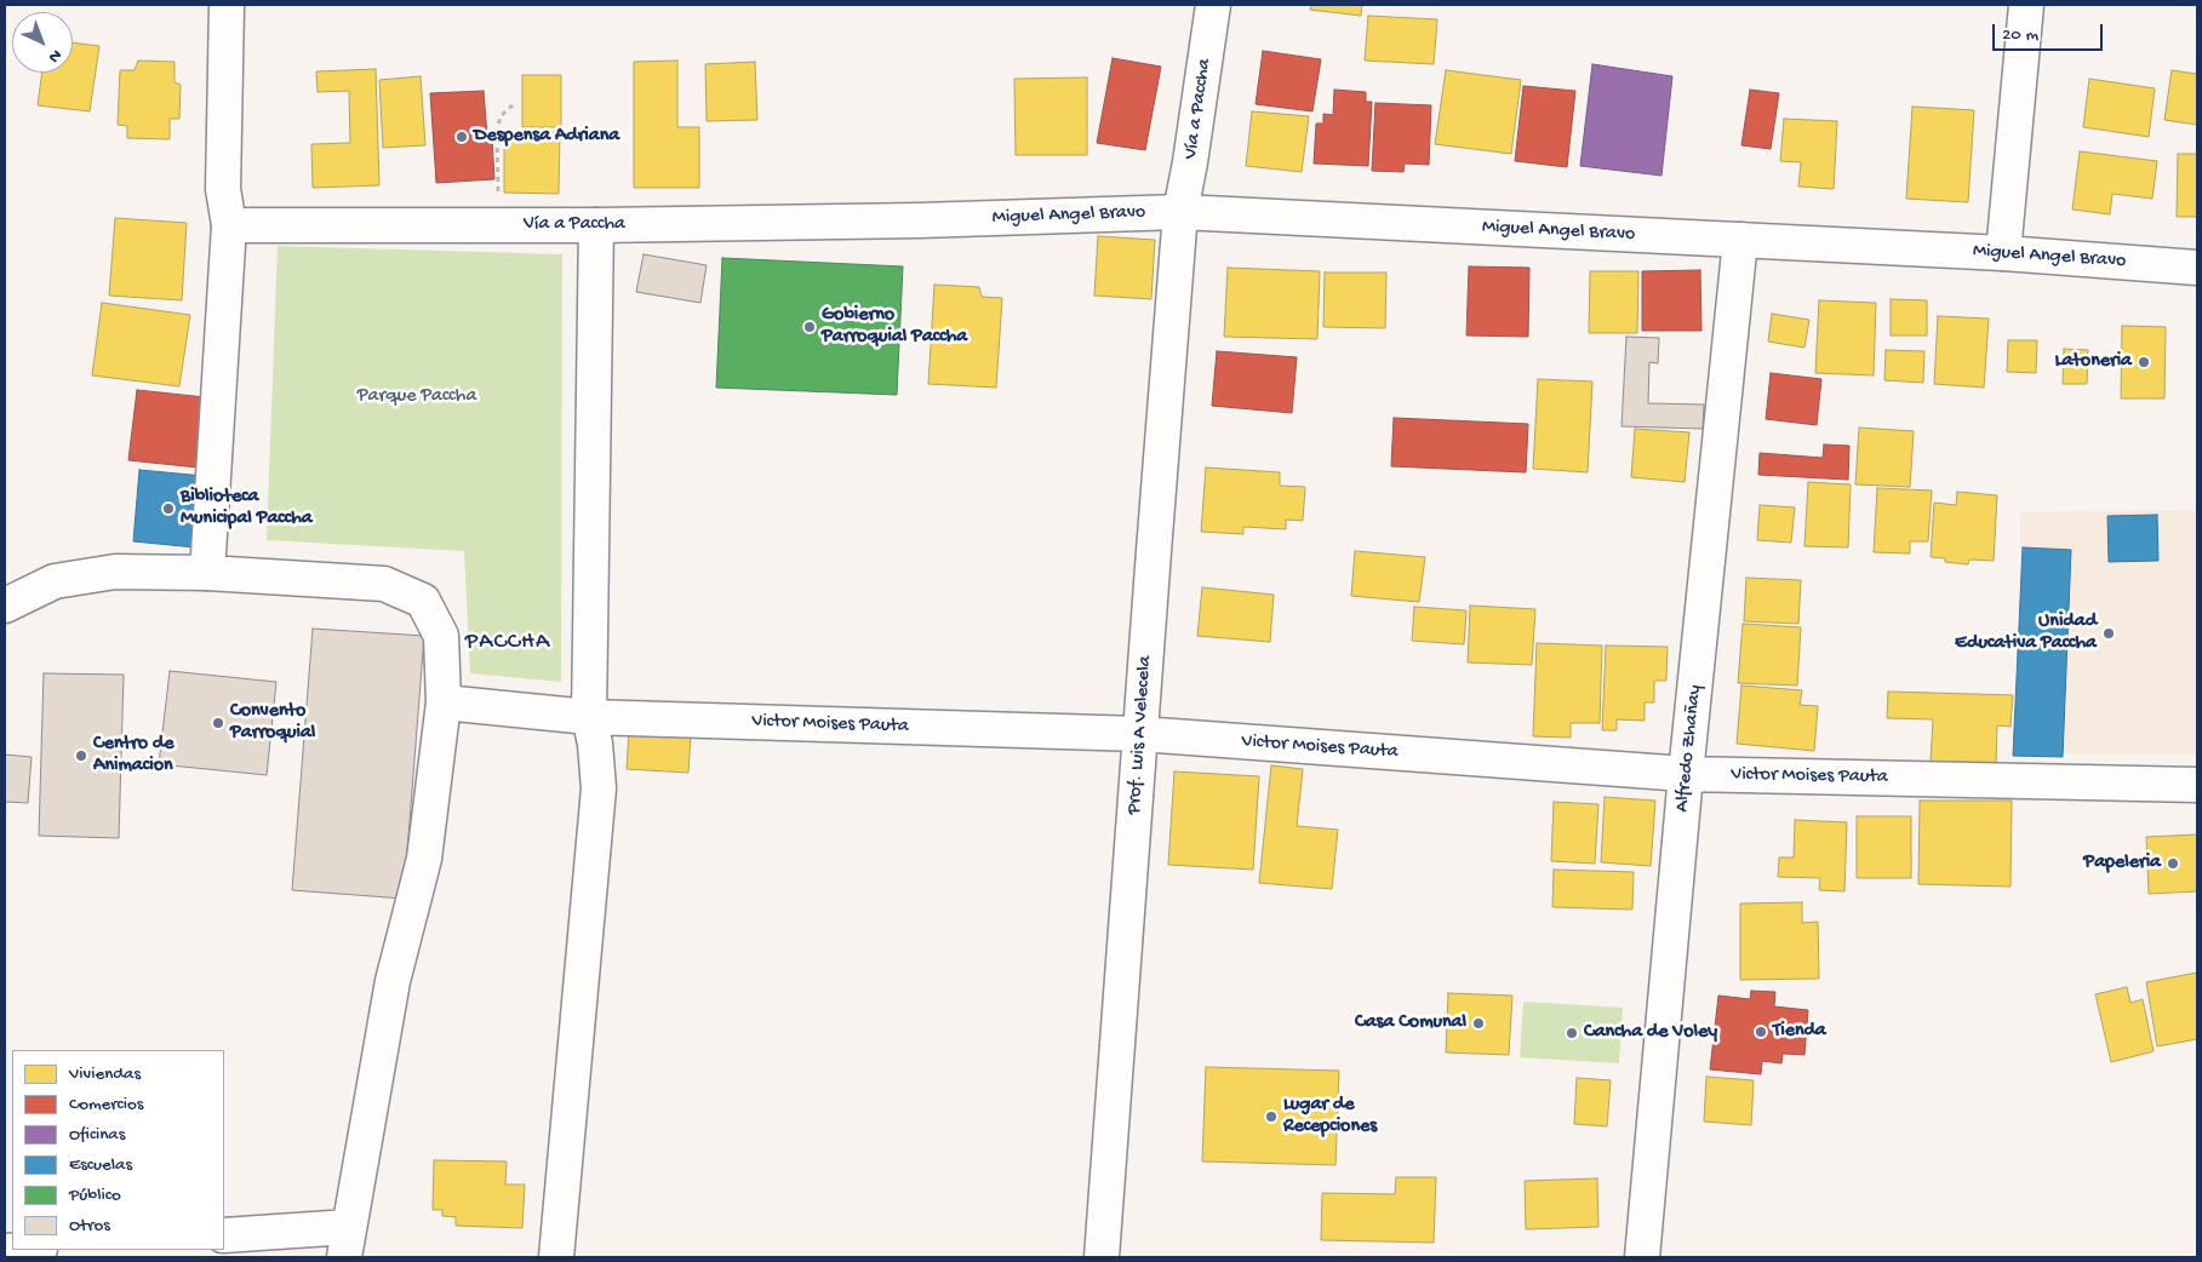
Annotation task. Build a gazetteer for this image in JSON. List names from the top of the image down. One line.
{"streets":{"street":["Vía a Paccha","Miguel Angel Bravo","Victor Moises Pauta","Prof. Luis A Velecela","Alfredo Zhañay"]},"crossings":[["Vía a Paccha","Miguel Angel Bravo"],["Vía a Paccha","Prof. Luis A Velecela"],["Miguel Angel Bravo","Prof. Luis A Velecela"],["Miguel Angel Bravo","Alfredo Zhañay"],["Victor Moises Pauta","Prof. Luis A Velecela"],["Victor Moises Pauta","Alfredo Zhañay"]],"districts":["PACCHA"],"parks":["Parque Paccha"],"places":["Despensa Adriana","Gobierno Parroquial Paccha","Latoneria","Biblioteca Municipal Paccha","Unidad Educativa Paccha","Convento Parroquial","Centro de Animacion","Papeleria","Casa Comunal","Tienda","Cancha de Voley","Lugar de Recepciones"],"legend":["Viviendas","Comercios","Oficinas","Escuelas","Público","Otros"],"scale_bar":"20 m","north":"bottom right"}
